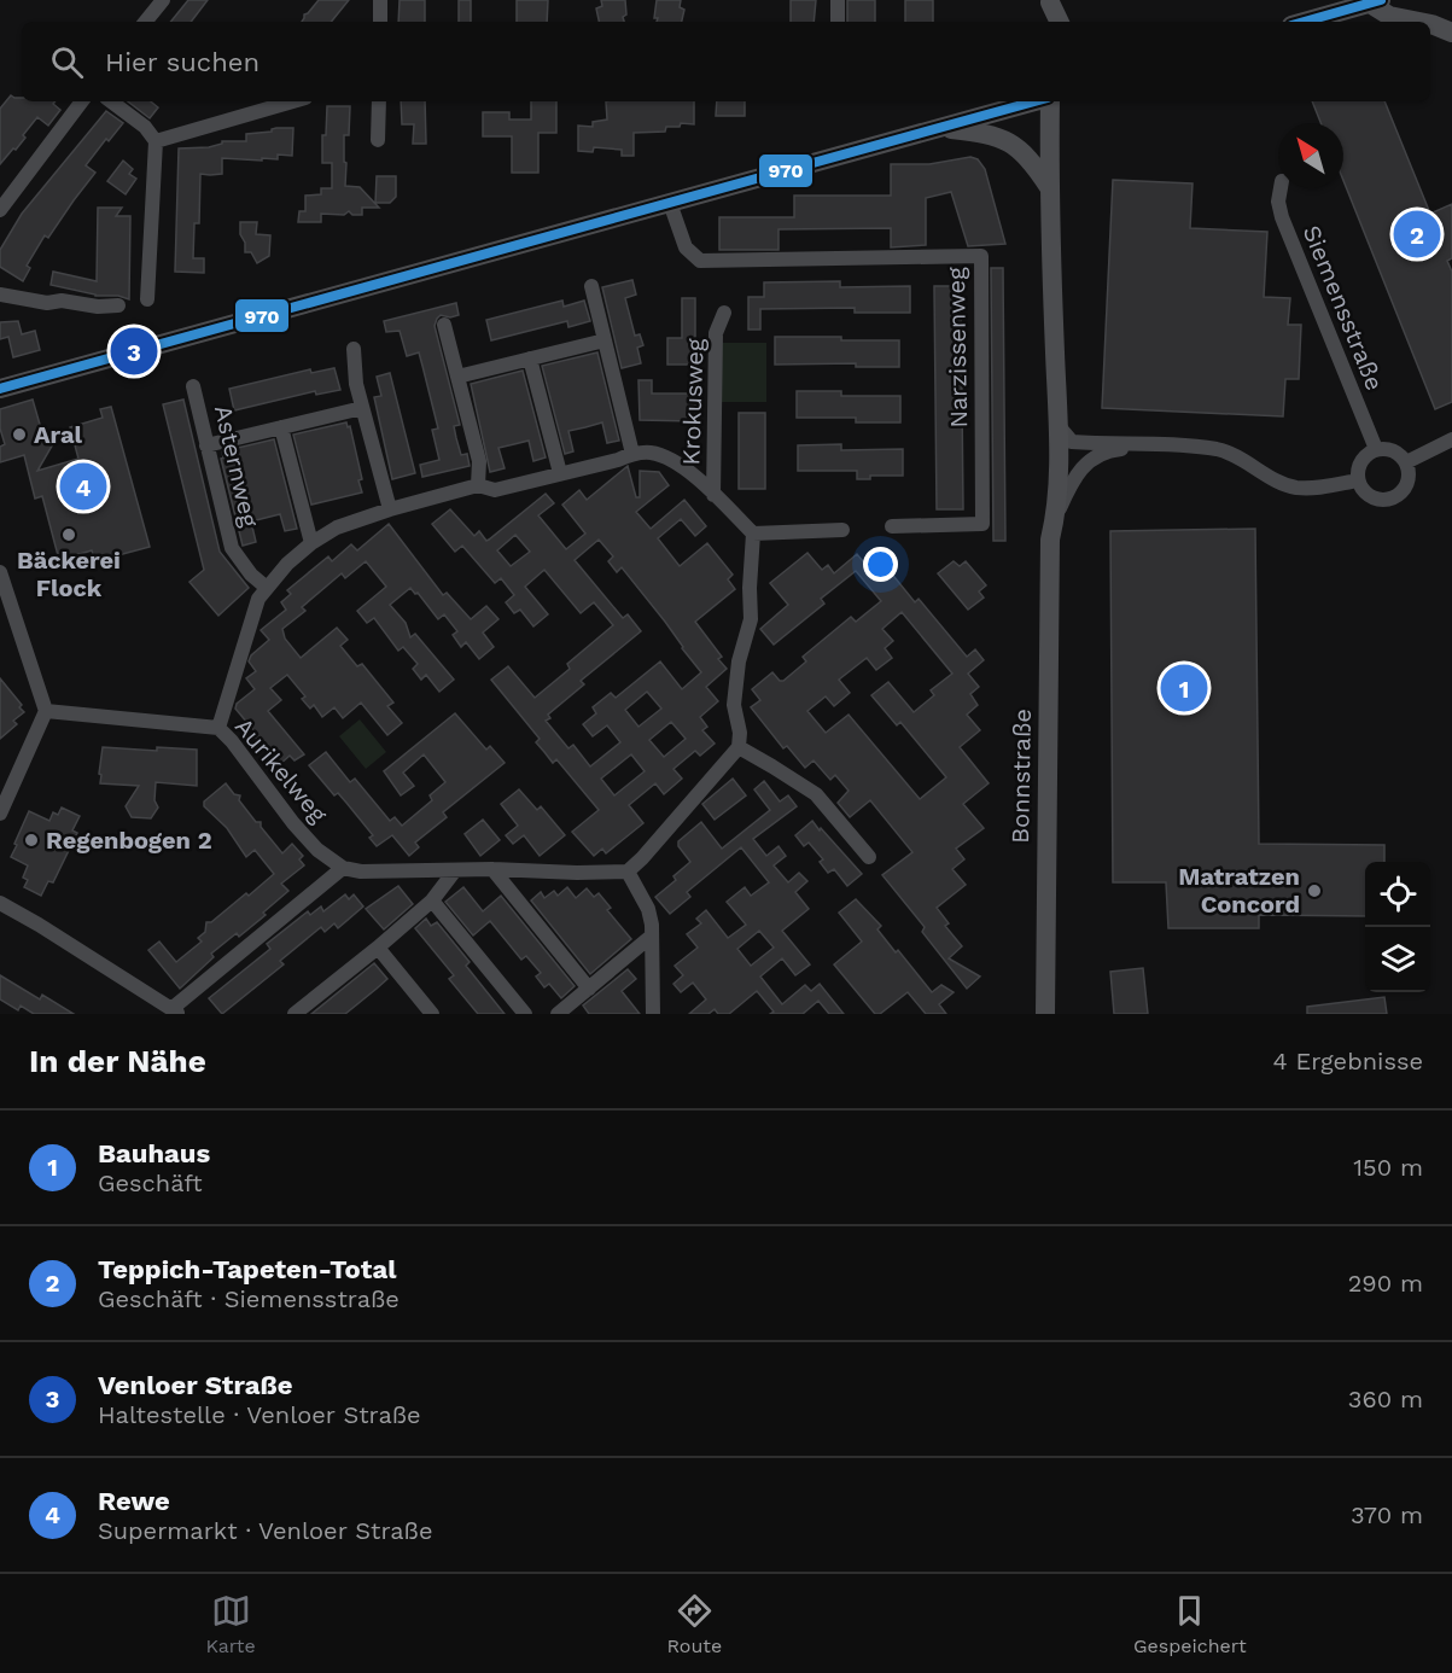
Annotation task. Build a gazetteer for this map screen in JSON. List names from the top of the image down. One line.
{"streets":{"main road":["Bonnstraße"],"street":["Siemensstraße","Narzissenweg","Krokusweg","Asternweg","Aurikelweg"]},"places":["Aral","Bäckerei Flock","Regenbogen 2","Matratzen Concord"],"lines":["transit line 970"],"north":"top left","page":{"search":"Hier suchen","pins":["2","3","4","1"],"heading":["In der Nähe","4 Ergebnisse"],"list":[{"mark":"1","name":"Bauhaus","note":"Geschäft","value":"150 m"},{"mark":"2","name":"Teppich-Tapeten-Total","note":"Geschäft · Siemensstraße","value":"290 m"},{"mark":"3","name":"Venloer Straße","note":"Haltestelle · Venloer Straße","value":"360 m"},{"mark":"4","name":"Rewe","note":"Supermarkt · Venloer Straße","value":"370 m"}],"nav":["Karte","Route","Gespeichert"]}}
